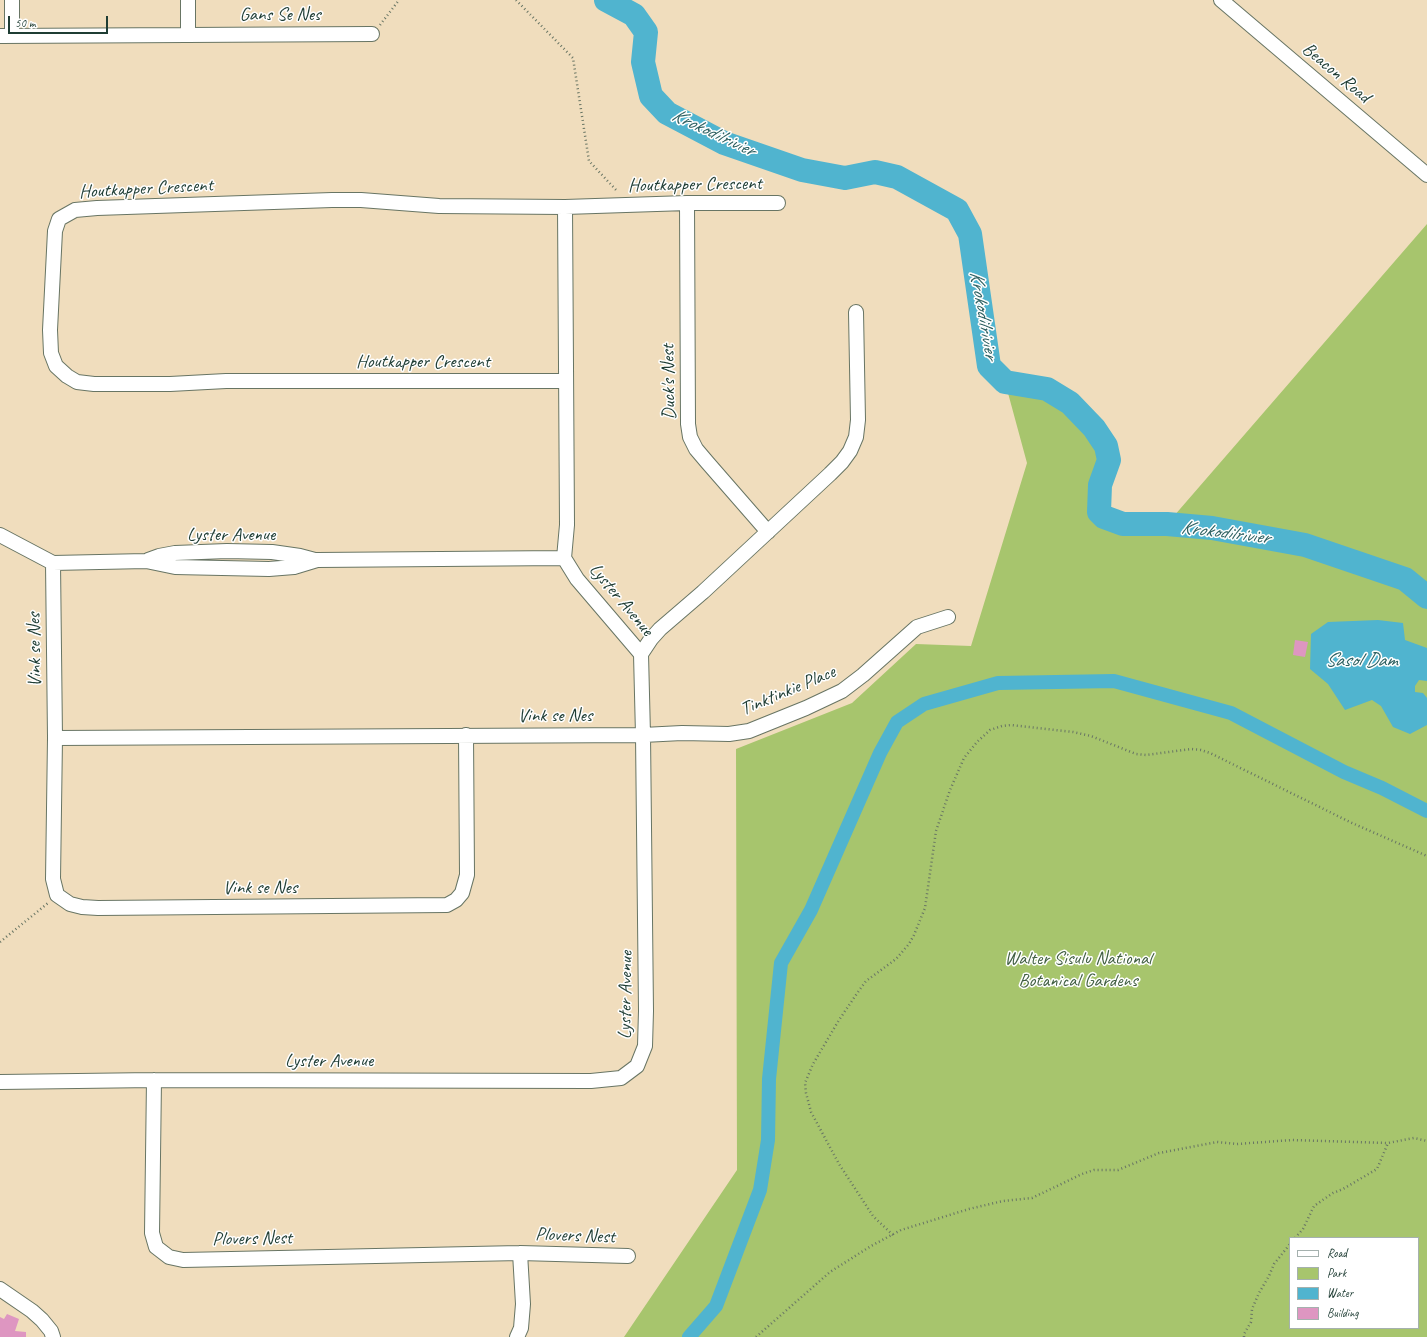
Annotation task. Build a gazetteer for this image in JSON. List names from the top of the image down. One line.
{"streets":{"street":["Gans Se Nes","Beacon Road","Houtkapper Crescent","Duck's Nest","Lyster Avenue","Vink se Nes","Tinktinkie Place","Plovers Nest"]},"crossings":[["Houtkapper Crescent","Duck's Nest"],["Lyster Avenue","Vink se Nes"],["Lyster Avenue","Tinktinkie Place"],["Lyster Avenue","Plovers Nest"],["Vink se Nes","Tinktinkie Place"]],"water":["Krokodilrivier","Sasol Dam"],"parks":["Walter Sisulu National Botanical Gardens"],"legend":["Road","Park","Water","Building"],"scale_bar":"50 m"}
